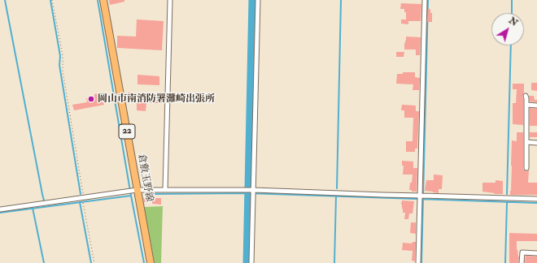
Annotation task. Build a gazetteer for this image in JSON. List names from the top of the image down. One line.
{"streets":{"main road":["22","倉敷玉野線"]},"places":["岡山市南消防署灘崎出張所"],"north":"top right"}
